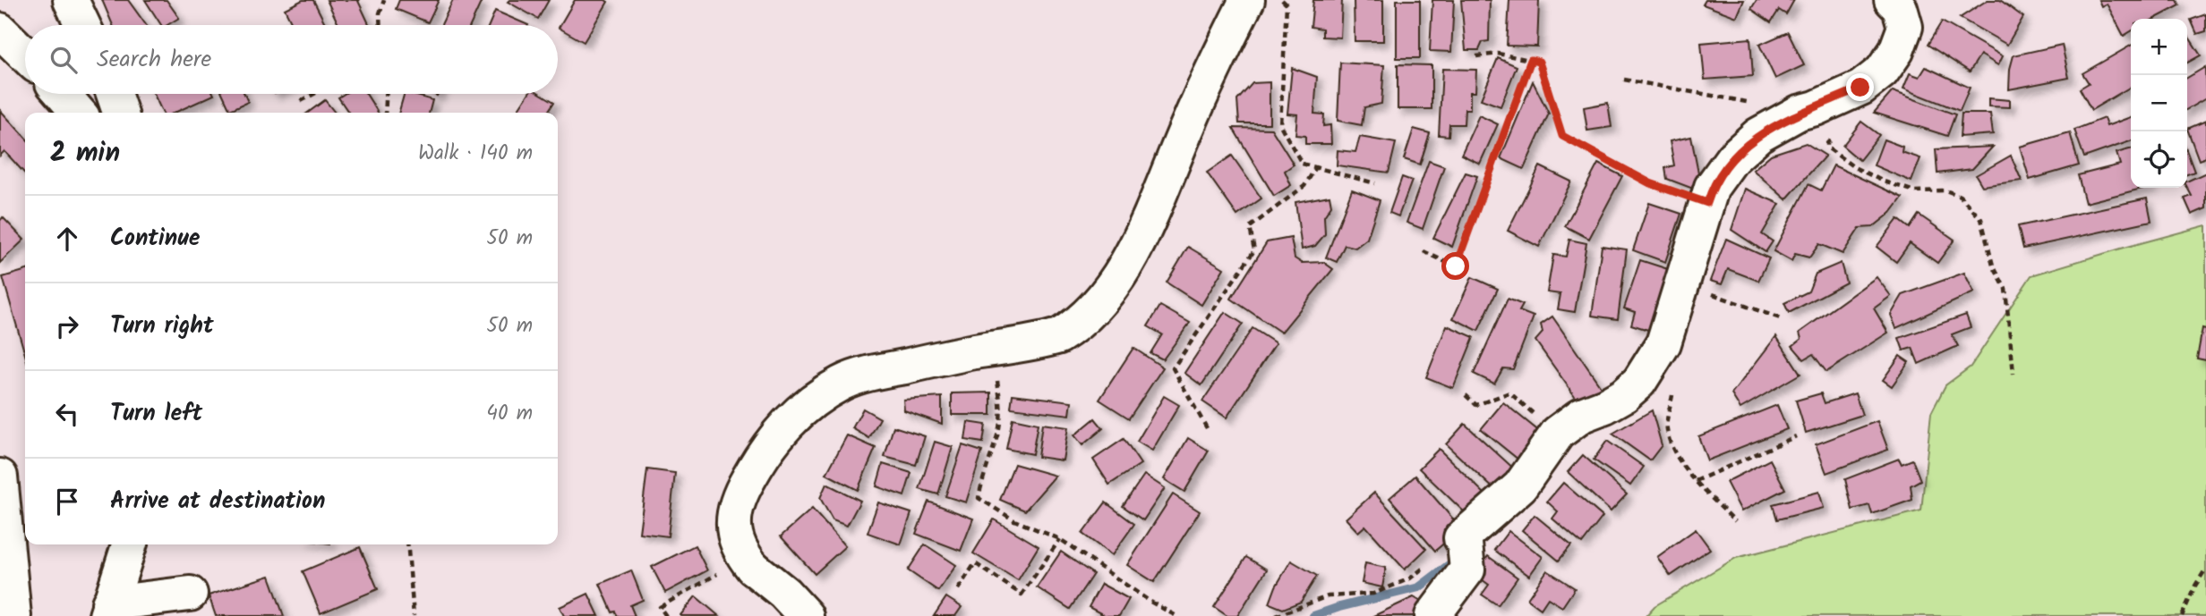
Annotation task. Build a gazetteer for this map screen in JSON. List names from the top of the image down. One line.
{"page":{"map_buttons":["+","−"],"search":"Search here","heading":["2 min","Walk · 140 m"],"list":[["Continue","50 m"],["Turn right","50 m"],["Turn left","40 m"],"Arrive at destination"]}}
